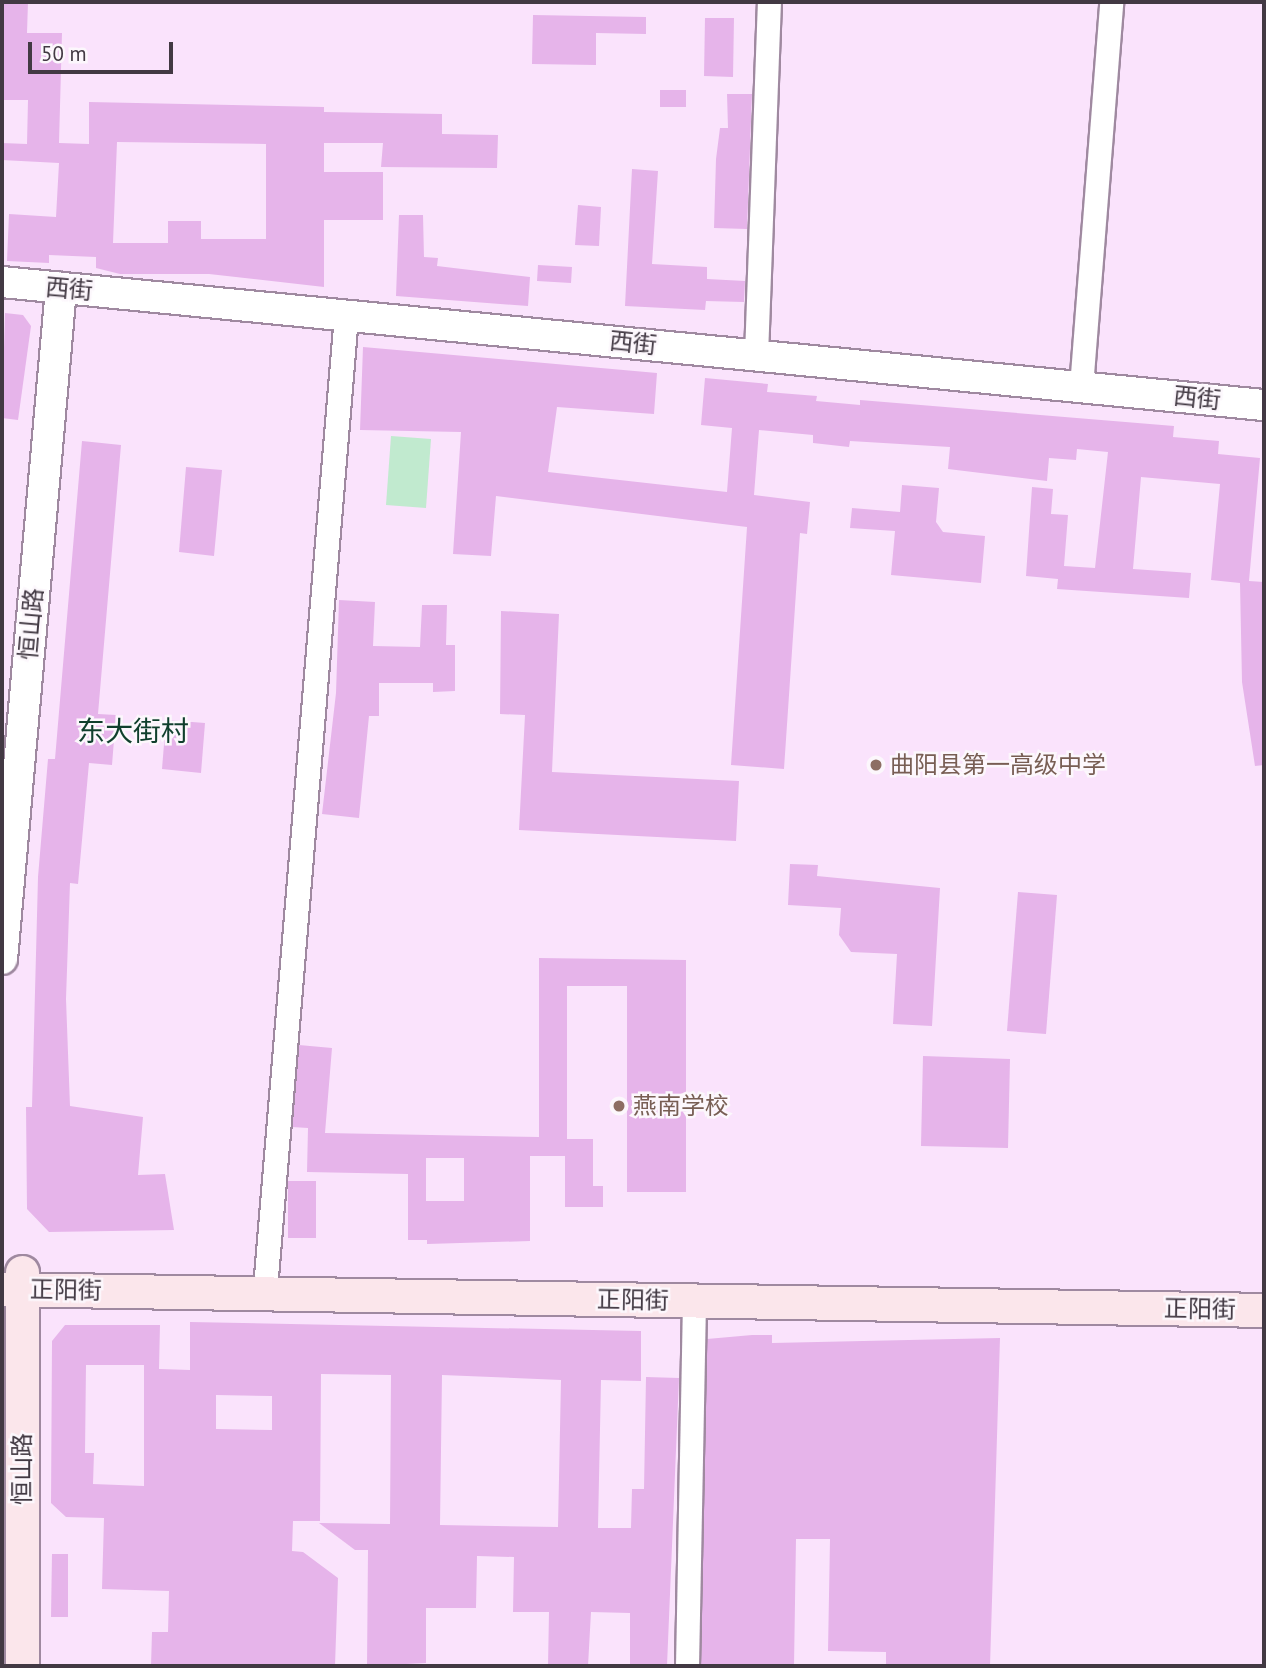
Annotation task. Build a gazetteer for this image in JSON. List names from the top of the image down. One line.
{"streets":{"main road":["恒山路","正阳街"],"street":["西街"]},"crossings":[["西街","恒山路"],["恒山路","正阳街"]],"districts":["东大街村"],"places":["曲阳县第一高级中学","燕南学校"],"scale_bar":"50 m"}
